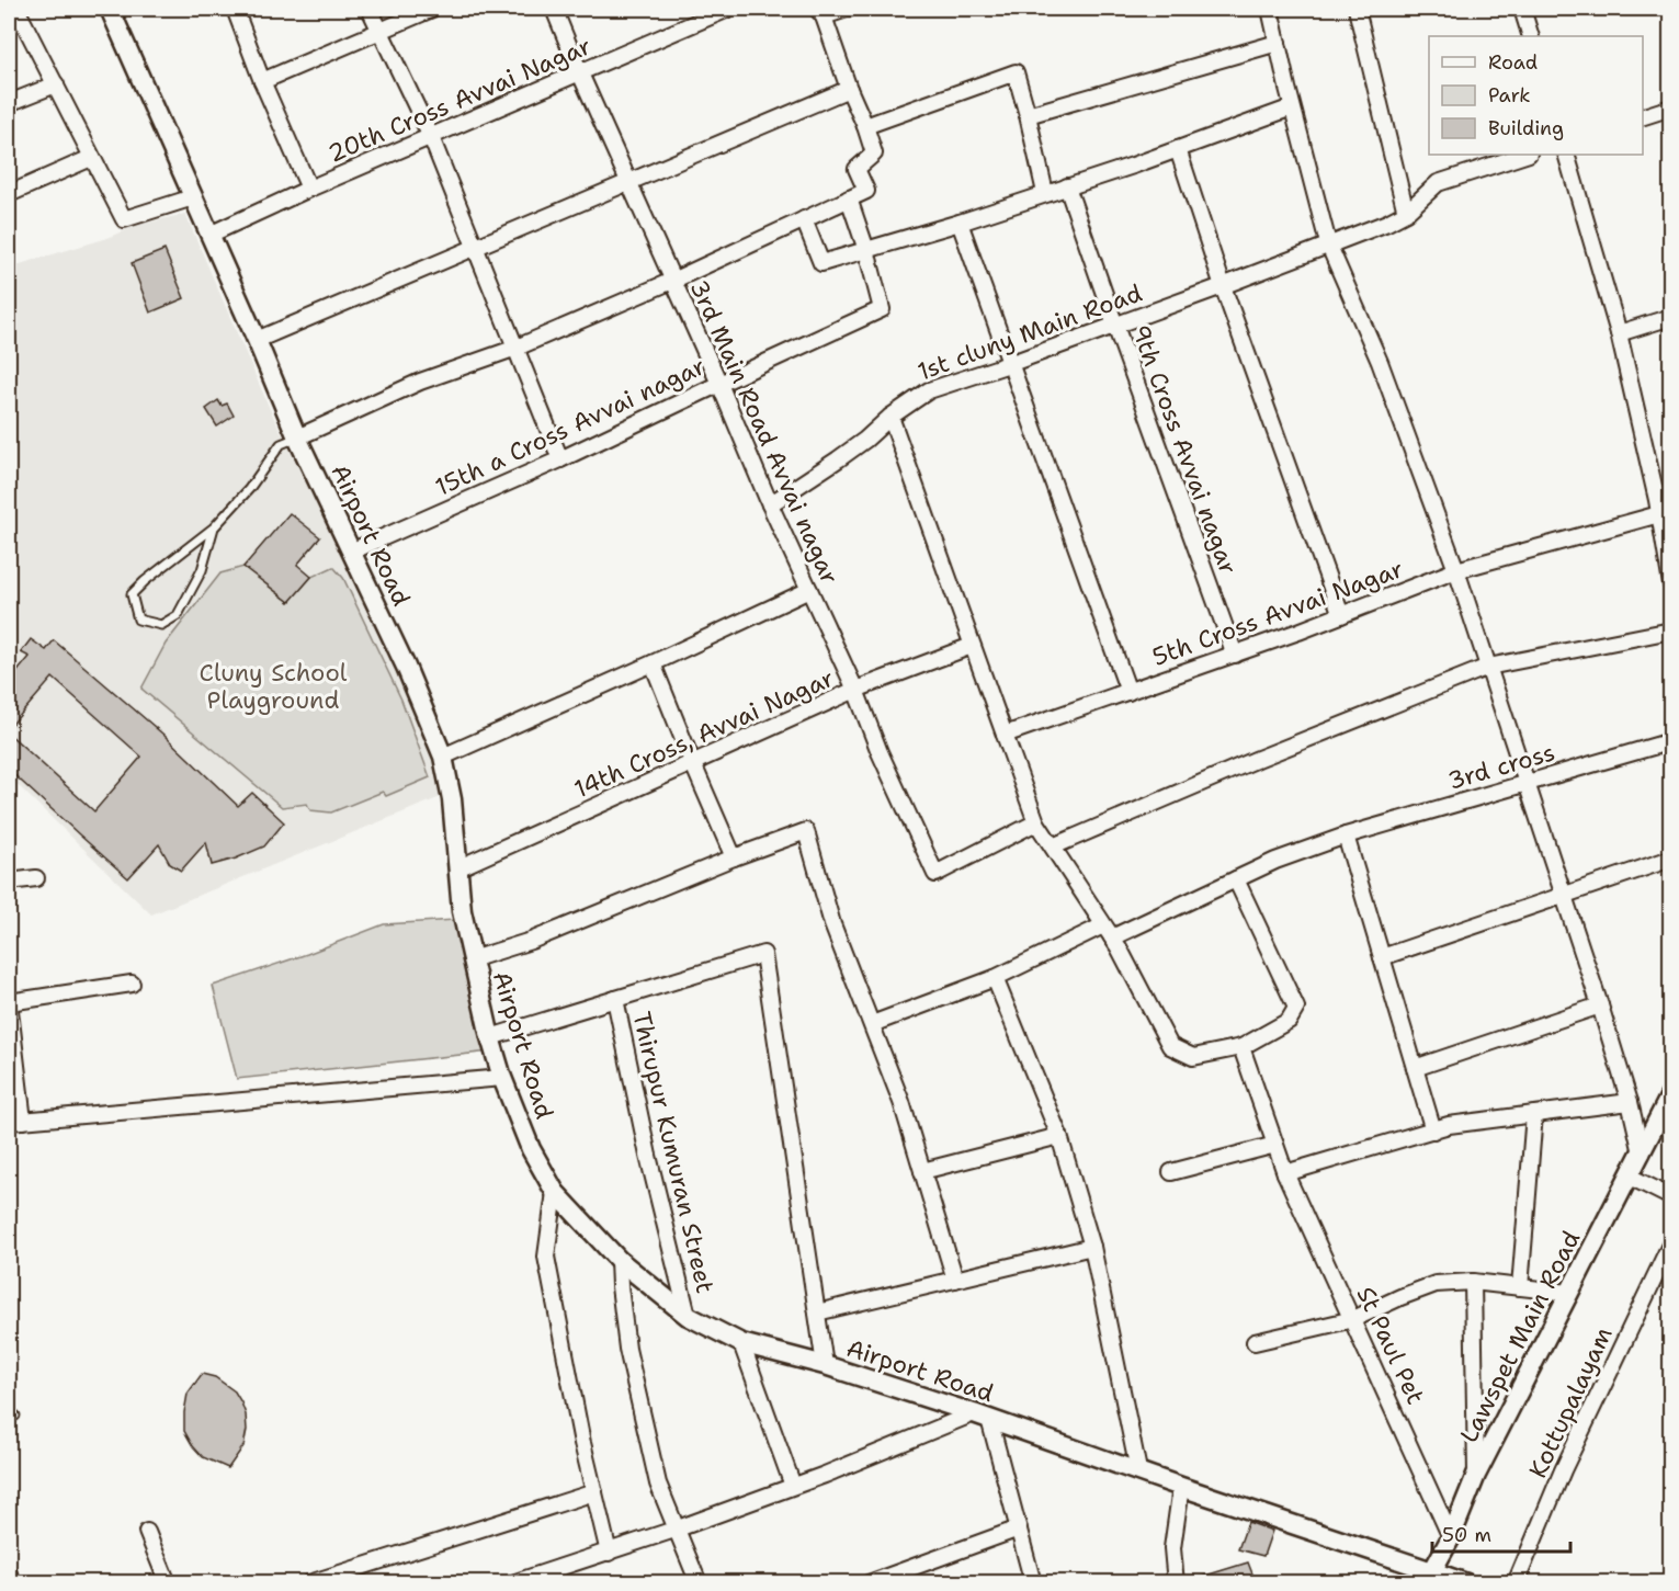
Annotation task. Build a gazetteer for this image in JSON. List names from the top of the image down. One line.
{"streets":{"street":["20th Cross Avvai Nagar","1st cluny Main Road","15th a Cross Avvai nagar","3rd Main Road Avvai nagar","9th Cross Avvai nagar","Airport Road","5th Cross Avvai Nagar","14th Cross, Avvai Nagar","3rd cross","Thirupur Kumuran Street","Lawspet Main Road","St Paul Pet","Kottupalayam"]},"crossings":[["20th Cross Avvai Nagar","3rd Main Road Avvai nagar"],["20th Cross Avvai Nagar","Airport Road"],["1st cluny Main Road","3rd Main Road Avvai nagar"],["1st cluny Main Road","9th Cross Avvai nagar"],["15th a Cross Avvai nagar","3rd Main Road Avvai nagar"],["15th a Cross Avvai nagar","Airport Road"],["3rd Main Road Avvai nagar","14th Cross, Avvai Nagar"],["9th Cross Avvai nagar","5th Cross Avvai Nagar"],["Airport Road","14th Cross, Avvai Nagar"],["Airport Road","Thirupur Kumuran Street"],["Airport Road","Lawspet Main Road"],["Lawspet Main Road","St Paul Pet"]],"parks":["Cluny School Playground"],"legend":["Road","Park","Building"],"scale_bar":"50 m"}
